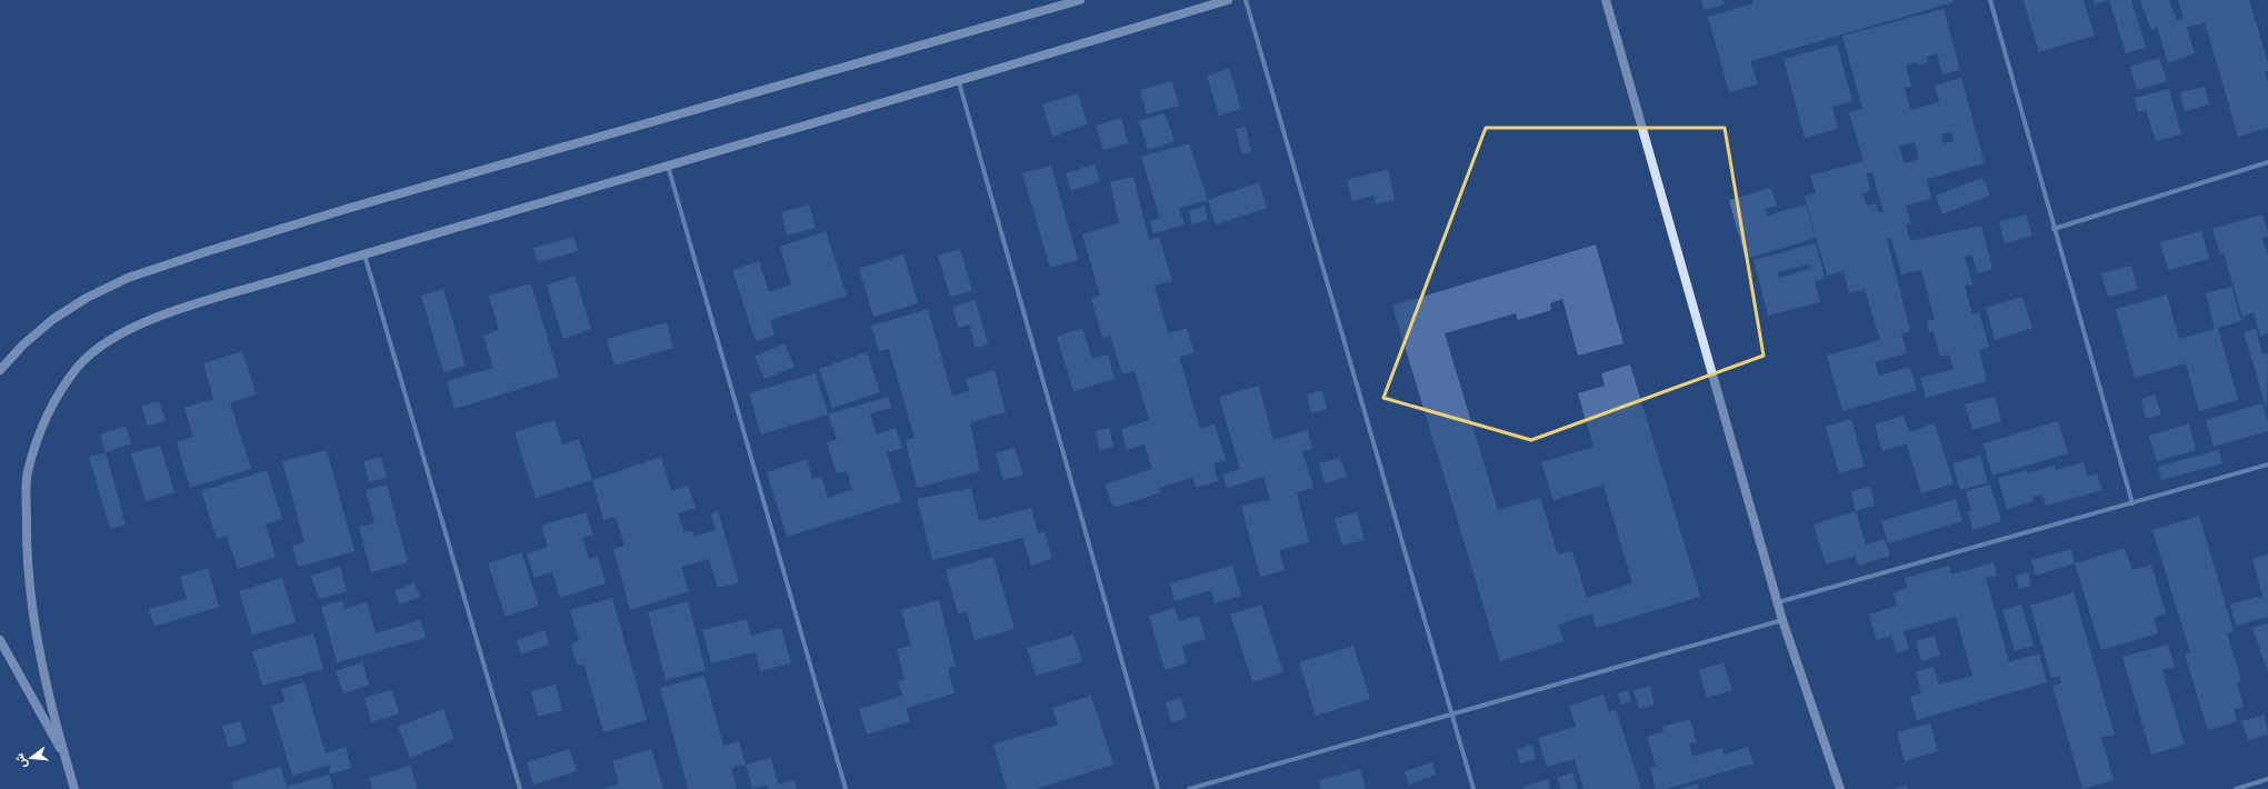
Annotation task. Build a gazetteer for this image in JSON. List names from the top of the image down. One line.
{"north":"left"}
